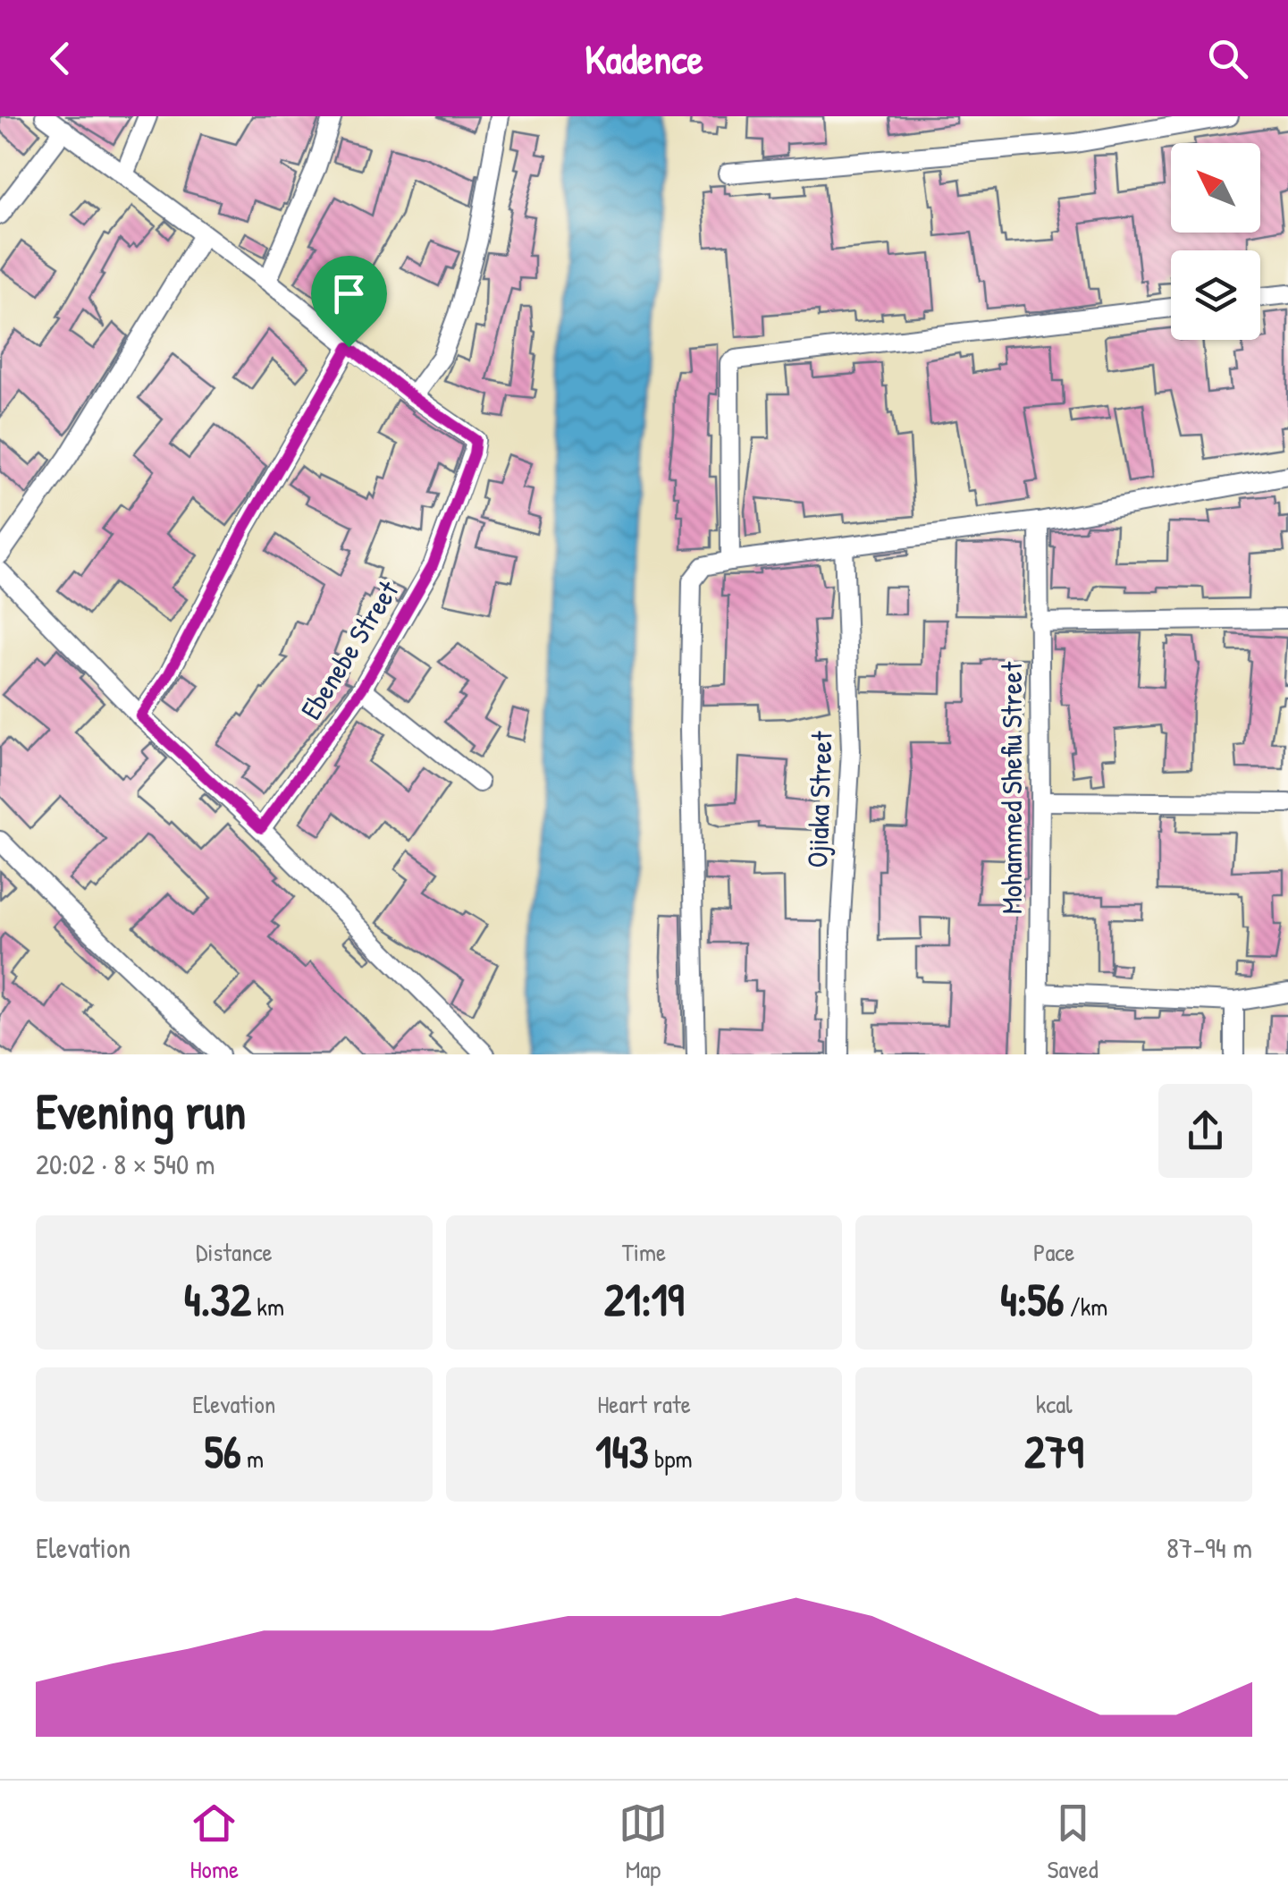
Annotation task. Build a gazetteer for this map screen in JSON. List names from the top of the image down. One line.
{"streets":{"street":["Ebenebe Street","Mohammed Shefiu Street","Ojiaka Street"]},"north":"top left","page":{"header":"Kadence","heading":["Evening run","20:02 · 8 × 540 m"],"stats":[["Distance","4.32 km"],["Time","21:19"],["Pace","4:56 /km"],["Elevation","56 m"],["Heart rate","143 bpm"],["kcal","279"]],"chart":["Elevation","87–94 m"],"tabs":["Home","Map","Saved"]}}
